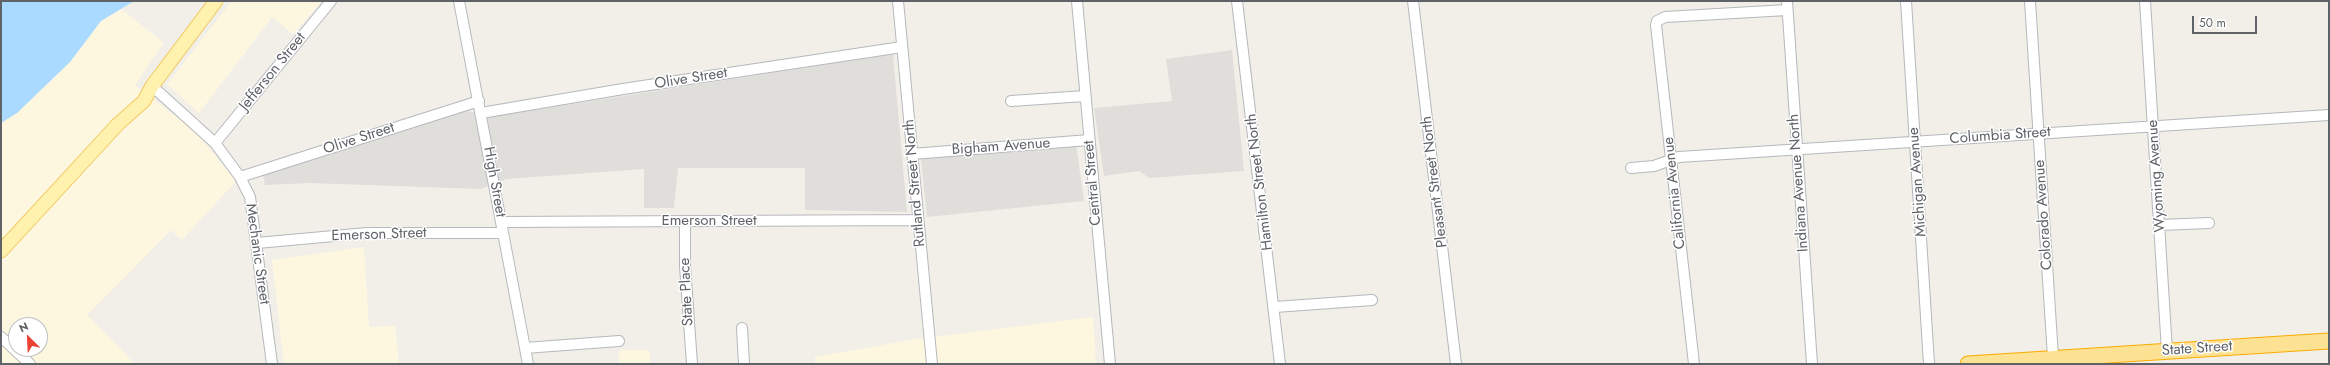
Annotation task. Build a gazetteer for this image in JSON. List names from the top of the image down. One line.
{"streets":{"highway":["State Street"],"street":["Jefferson Street","Olive Street","Columbia Street","Bigham Avenue","Wyoming Avenue","High Street","Hamilton Street North","Pleasant Street North","Michigan Avenue","Rutland Street North","Central Street","Indiana Avenue North","California Avenue","Colorado Avenue","Emerson Street","Mechanic Street","State Place"]},"crossings":[["Jefferson Street","Mechanic Street"],["Olive Street","High Street"],["Olive Street","Rutland Street North"],["Olive Street","Mechanic Street"],["Columbia Street","Wyoming Avenue"],["Columbia Street","Michigan Avenue"],["Columbia Street","Indiana Avenue North"],["Columbia Street","California Avenue"],["Columbia Street","Colorado Avenue"],["Bigham Avenue","Rutland Street North"],["Bigham Avenue","Central Street"],["Wyoming Avenue","State Street"],["High Street","Emerson Street"],["Rutland Street North","Emerson Street"],["Indiana Avenue North","California Avenue"],["Colorado Avenue","State Street"],["Emerson Street","Mechanic Street"],["Emerson Street","State Place"]],"scale_bar":"50 m","north":"top left"}
